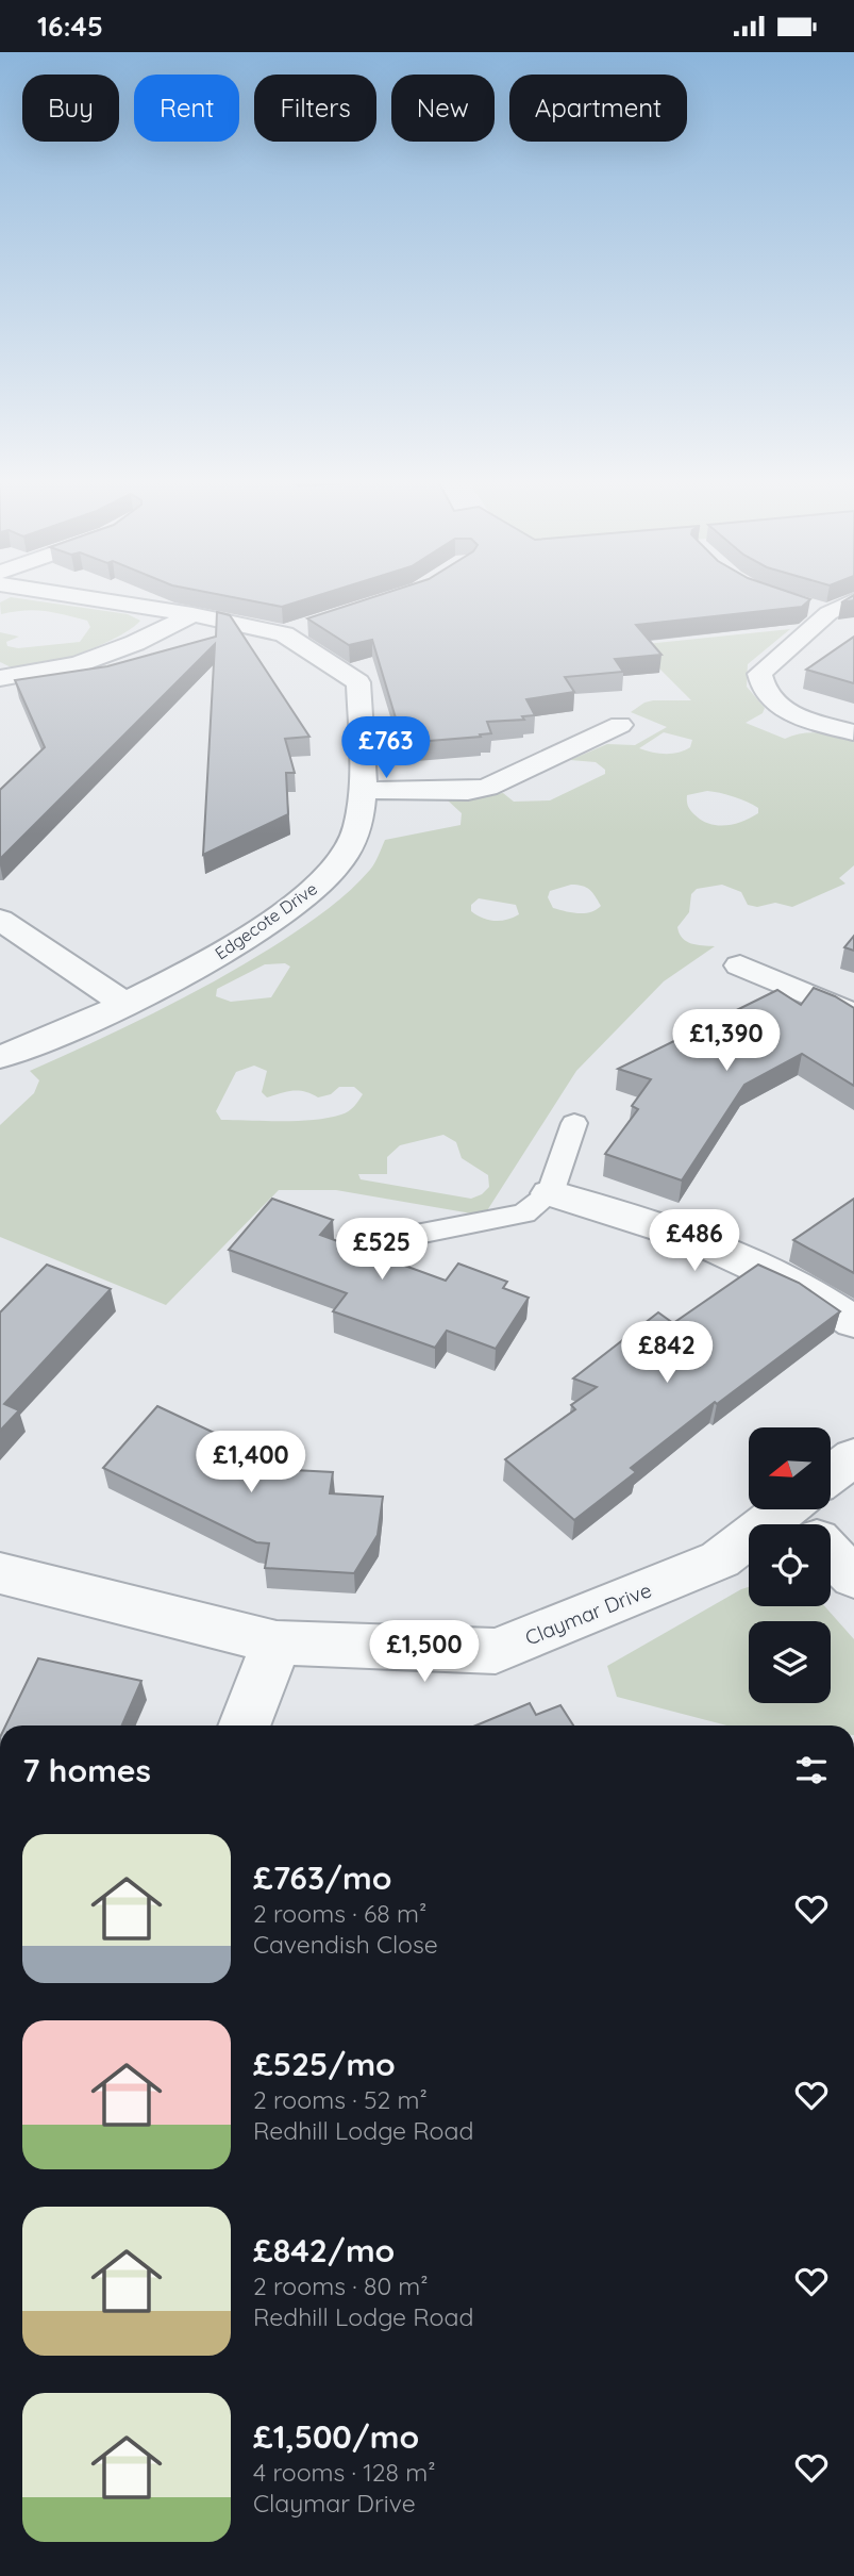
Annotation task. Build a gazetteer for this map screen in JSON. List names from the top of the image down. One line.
{"streets":{"street":["Edgecote Drive","Claymar Drive"]},"north":"left","page":{"status":"16:45","chip":["Buy","Rent","Filters","New","Apartment"],"price":["£763","£1,390","£486","£525","£842","£1,400","£1,500"],"heading":"7 homes","list":[{"name":"£763/mo","note":"2 rooms · 68 m² · Cavendish Close"},{"name":"£525/mo","note":"2 rooms · 52 m² · Redhill Lodge Road"},{"name":"£842/mo","note":"2 rooms · 80 m² · Redhill Lodge Road"},{"name":"£1,500/mo","note":"4 rooms · 128 m² · Claymar Drive"}]}}
